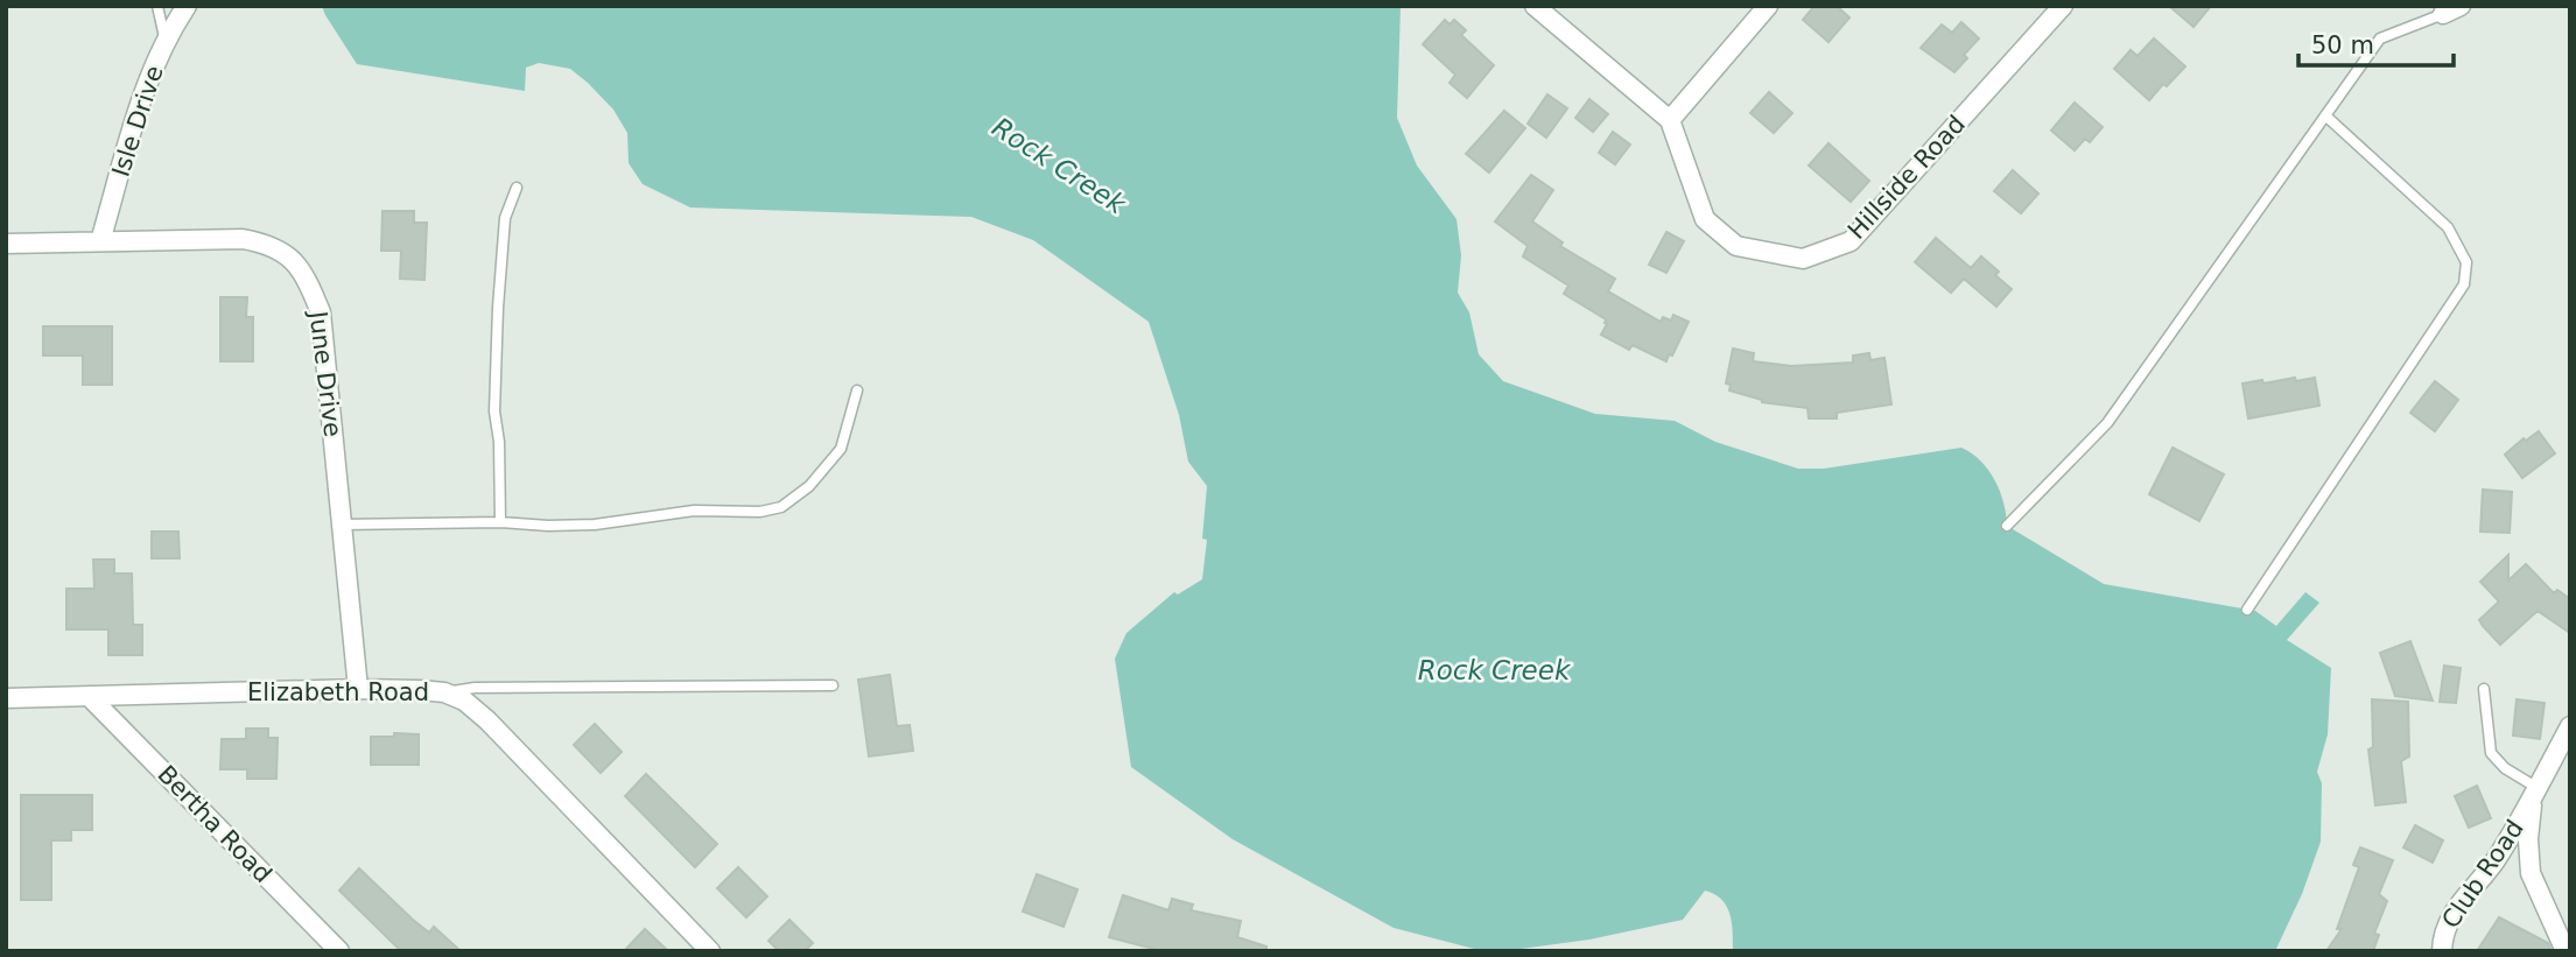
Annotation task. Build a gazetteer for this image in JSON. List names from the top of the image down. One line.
{"streets":{"street":["Isle Drive","Hillside Road","June Drive","Elizabeth Road","Bertha Road","Club Road"]},"crossings":[["Isle Drive","June Drive"],["June Drive","Elizabeth Road"],["Elizabeth Road","Bertha Road"]],"water":["Rock Creek"],"scale_bar":"50 m"}
